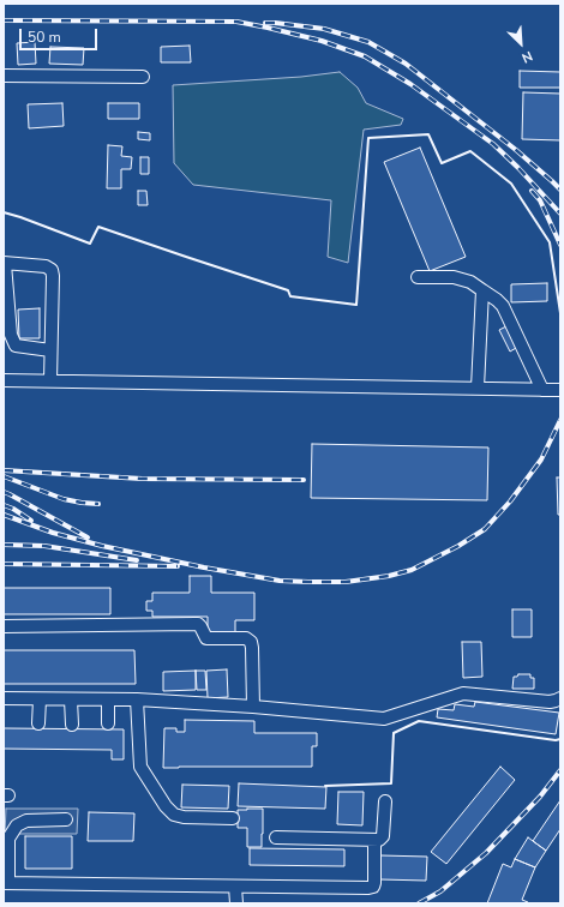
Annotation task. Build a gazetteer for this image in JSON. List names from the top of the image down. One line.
{"scale_bar":"50 m","north":"bottom right"}
